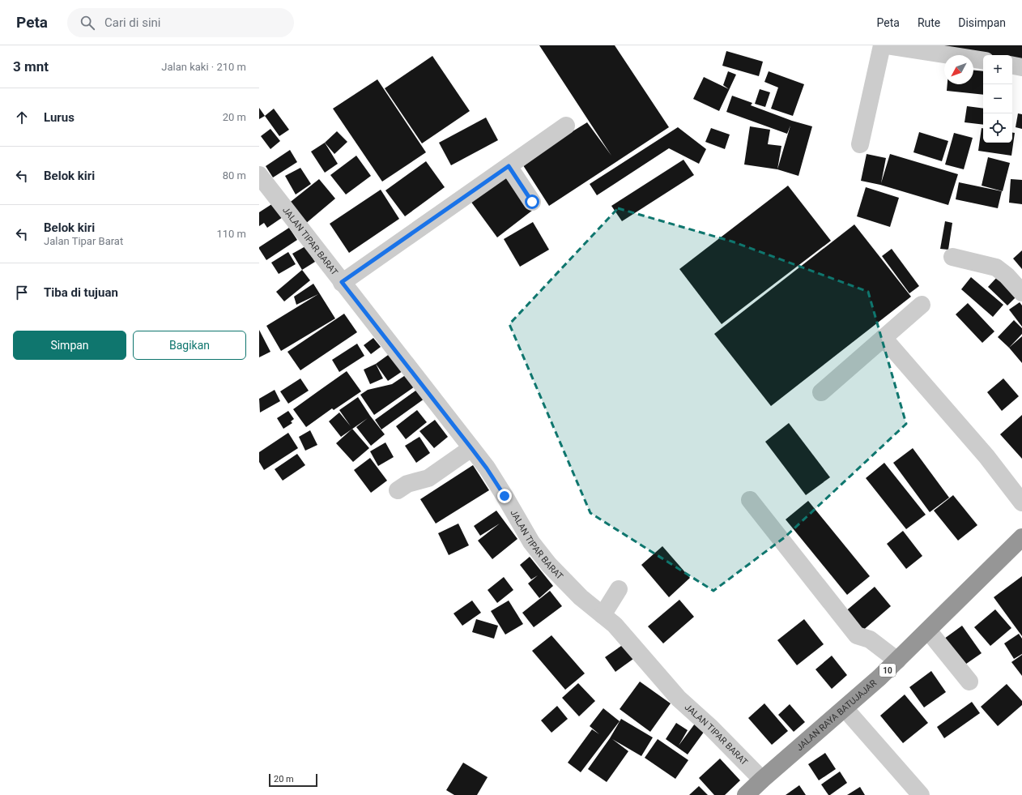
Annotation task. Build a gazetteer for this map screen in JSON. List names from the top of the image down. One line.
{"streets":{"highway":["10","JALAN RAYA BATUJAJAR"],"street":["JALAN TIPAR BARAT"]},"crossings":[["JALAN TIPAR BARAT","JALAN RAYA BATUJAJAR"]],"scale_bar":"20 m","north":"bottom left","page":{"header":"Peta","search":"Cari di sini","nav":["Peta","Rute","Disimpan"],"heading":["3 mnt","Jalan kaki · 210 m"],"map_buttons":["+","−"],"list":[["Lurus","20 m"],["Belok kiri","80 m"],["Belok kiri","Jalan Tipar Barat","110 m"],"Tiba di tujuan"],"buttons":["Simpan","Bagikan"],"scale":"20 m"}}
